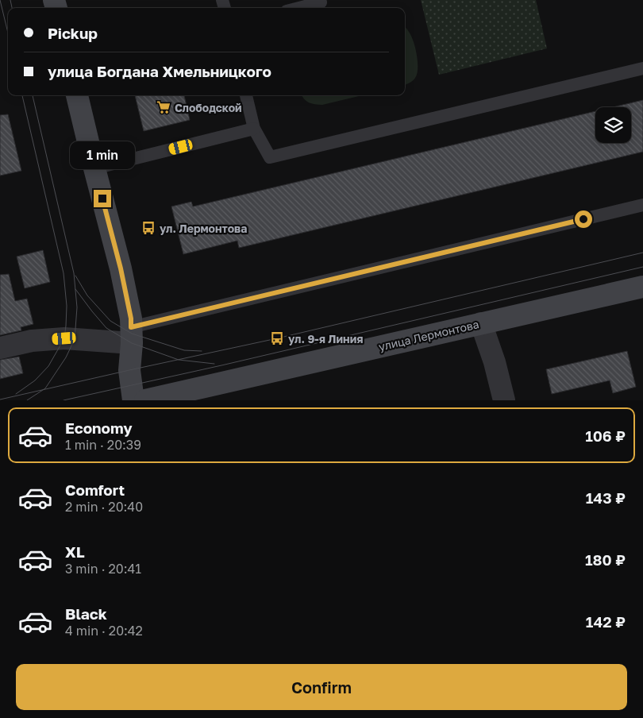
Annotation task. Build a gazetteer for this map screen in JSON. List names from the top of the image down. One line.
{"streets":{"main road":["улица Лермонтова"]},"places":{"supermarket":["Слободской"],"bus stop":["ул. Лермонтова","ул. 9-я Линия"]},"page":{"banner":["Pickup","улица Богдана Хмельницкого"],"bubble":"1 min","list":[{"name":"Economy","note":"1 min · 20:39","value":"106 ₽"},{"name":"Comfort","note":"2 min · 20:40","value":"143 ₽"},{"name":"XL","note":"3 min · 20:41","value":"180 ₽"},{"name":"Black","note":"4 min · 20:42","value":"142 ₽"}],"buttons":"Confirm"}}
